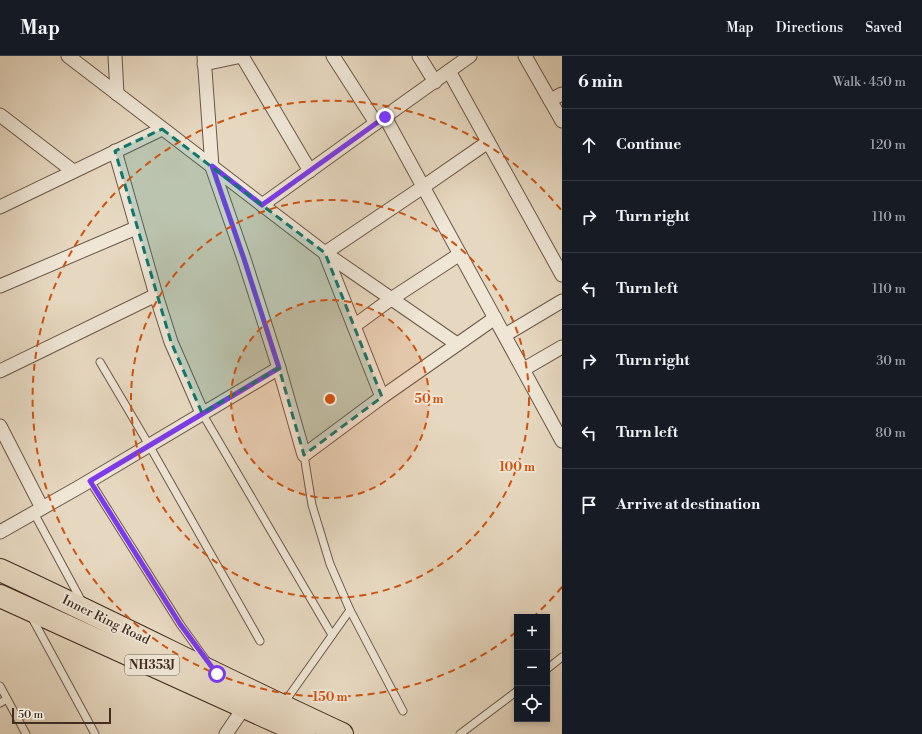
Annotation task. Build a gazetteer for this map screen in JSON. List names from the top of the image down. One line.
{"streets":{"highway":["Inner Ring Road","NH353J"]},"scale_bar":"50 m","page":{"header":"Map","nav":["Map","Directions","Saved"],"heading":["6 min","Walk · 450 m"],"list":[["Continue","120 m"],["Turn right","110 m"],["Turn left","110 m"],["Turn right","30 m"],["Turn left","80 m"],"Arrive at destination"],"map_buttons":["+","−"],"scale":"50 m"},"rings":["50 m","100 m","150 m"]}
